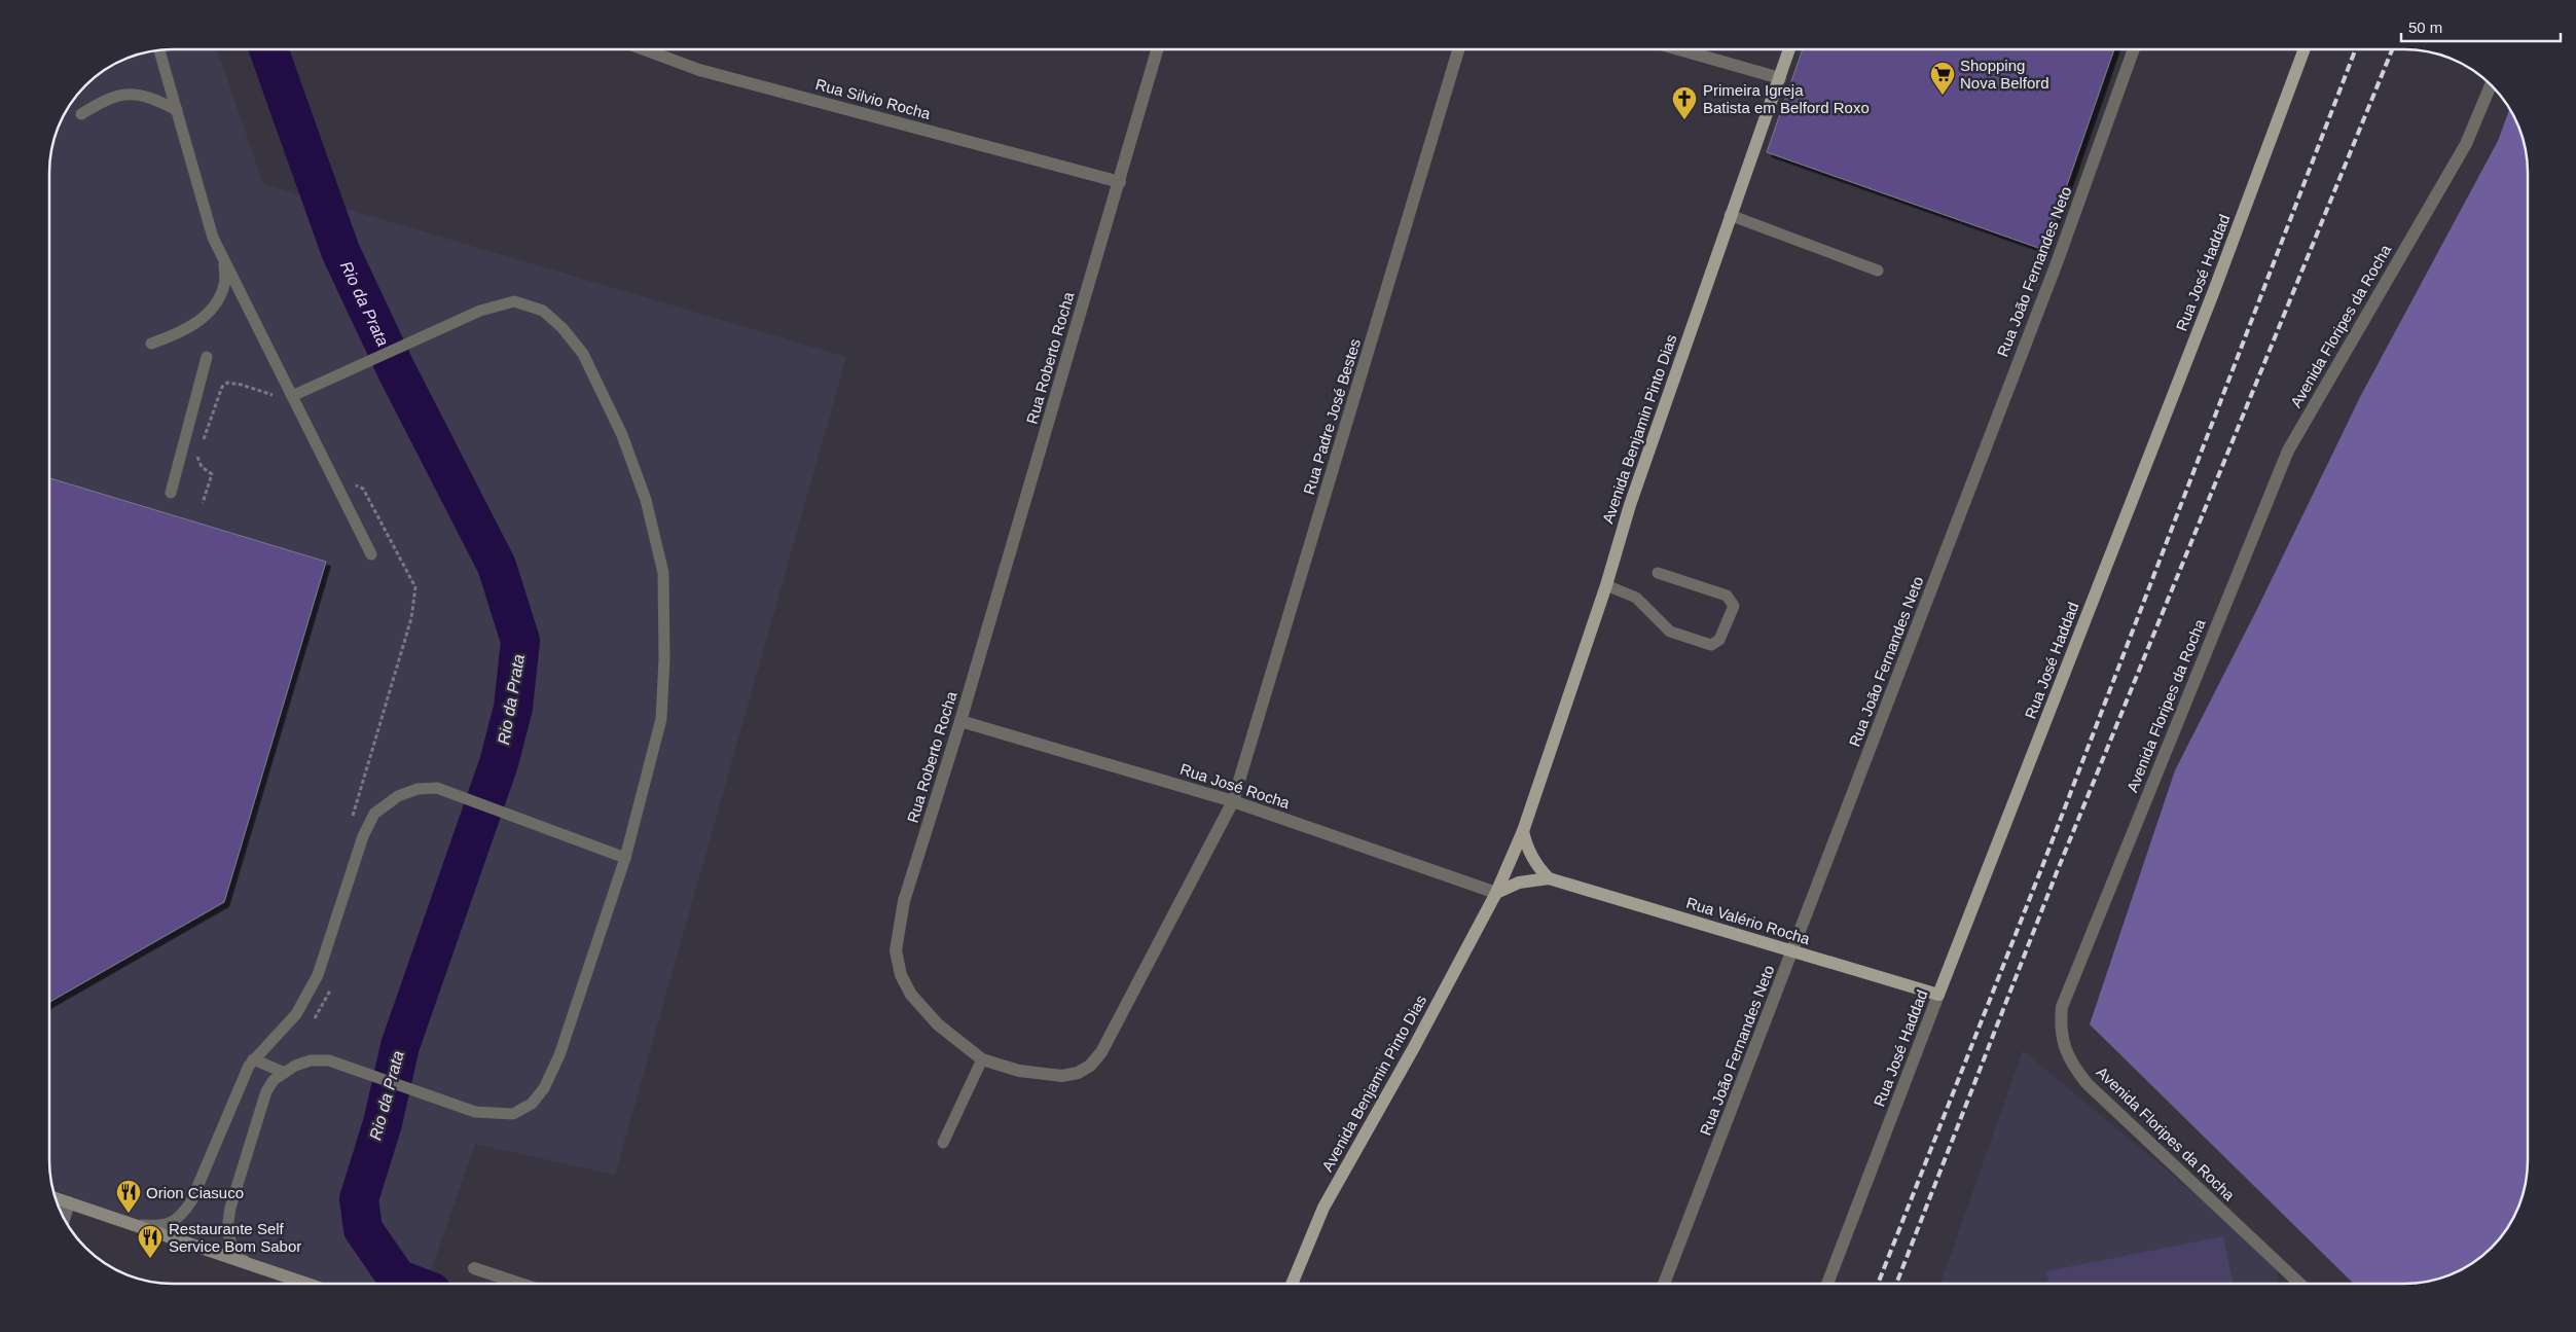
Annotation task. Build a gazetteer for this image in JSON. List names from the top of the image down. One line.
{"streets":{"main road":["Rua José Haddad","Avenida Benjamin Pinto Dias","Rua Valério Rocha"],"street":["Rua Silvio Rocha","Rua João Fernandes Neto","Avenida Floripes da Rocha","Rua Roberto Rocha","Rua Padre José Bestes","Rua José Rocha"]},"crossings":[["Rua Silvio Rocha","Rua Roberto Rocha"],["Rua João Fernandes Neto","Rua Valério Rocha"],["Rua José Haddad","Rua Valério Rocha"],["Rua Roberto Rocha","Rua Padre José Bestes"],["Rua Roberto Rocha","Rua José Rocha"],["Rua Padre José Bestes","Rua José Rocha"],["Avenida Benjamin Pinto Dias","Rua José Rocha"]],"water":["Rio da Prata"],"places":{"supermarket":["Shopping Nova Belford"],"church":["Primeira Igreja Batista em Belford Roxo"],"restaurant":["Orion Ciasuco","Restaurante Self Service Bom Sabor"]},"scale_bar":"50 m"}
